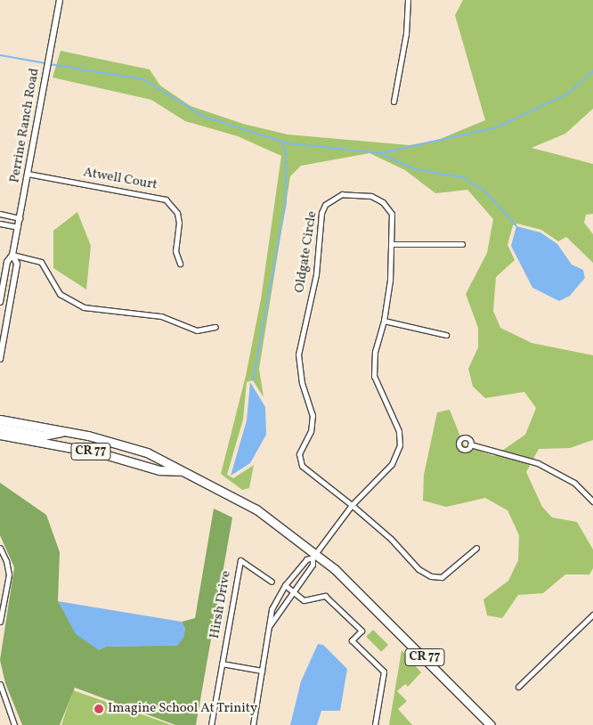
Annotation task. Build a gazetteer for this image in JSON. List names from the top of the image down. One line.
{"streets":{"main road":["CR 77"],"street":["Perrine Ranch Road","Atwell Court","Oldgate Circle","Hirsh Drive"]},"crossings":[["Perrine Ranch Road","Atwell Court"],["Oldgate Circle","CR 77"]],"places":["Imagine School At Trinity"]}
